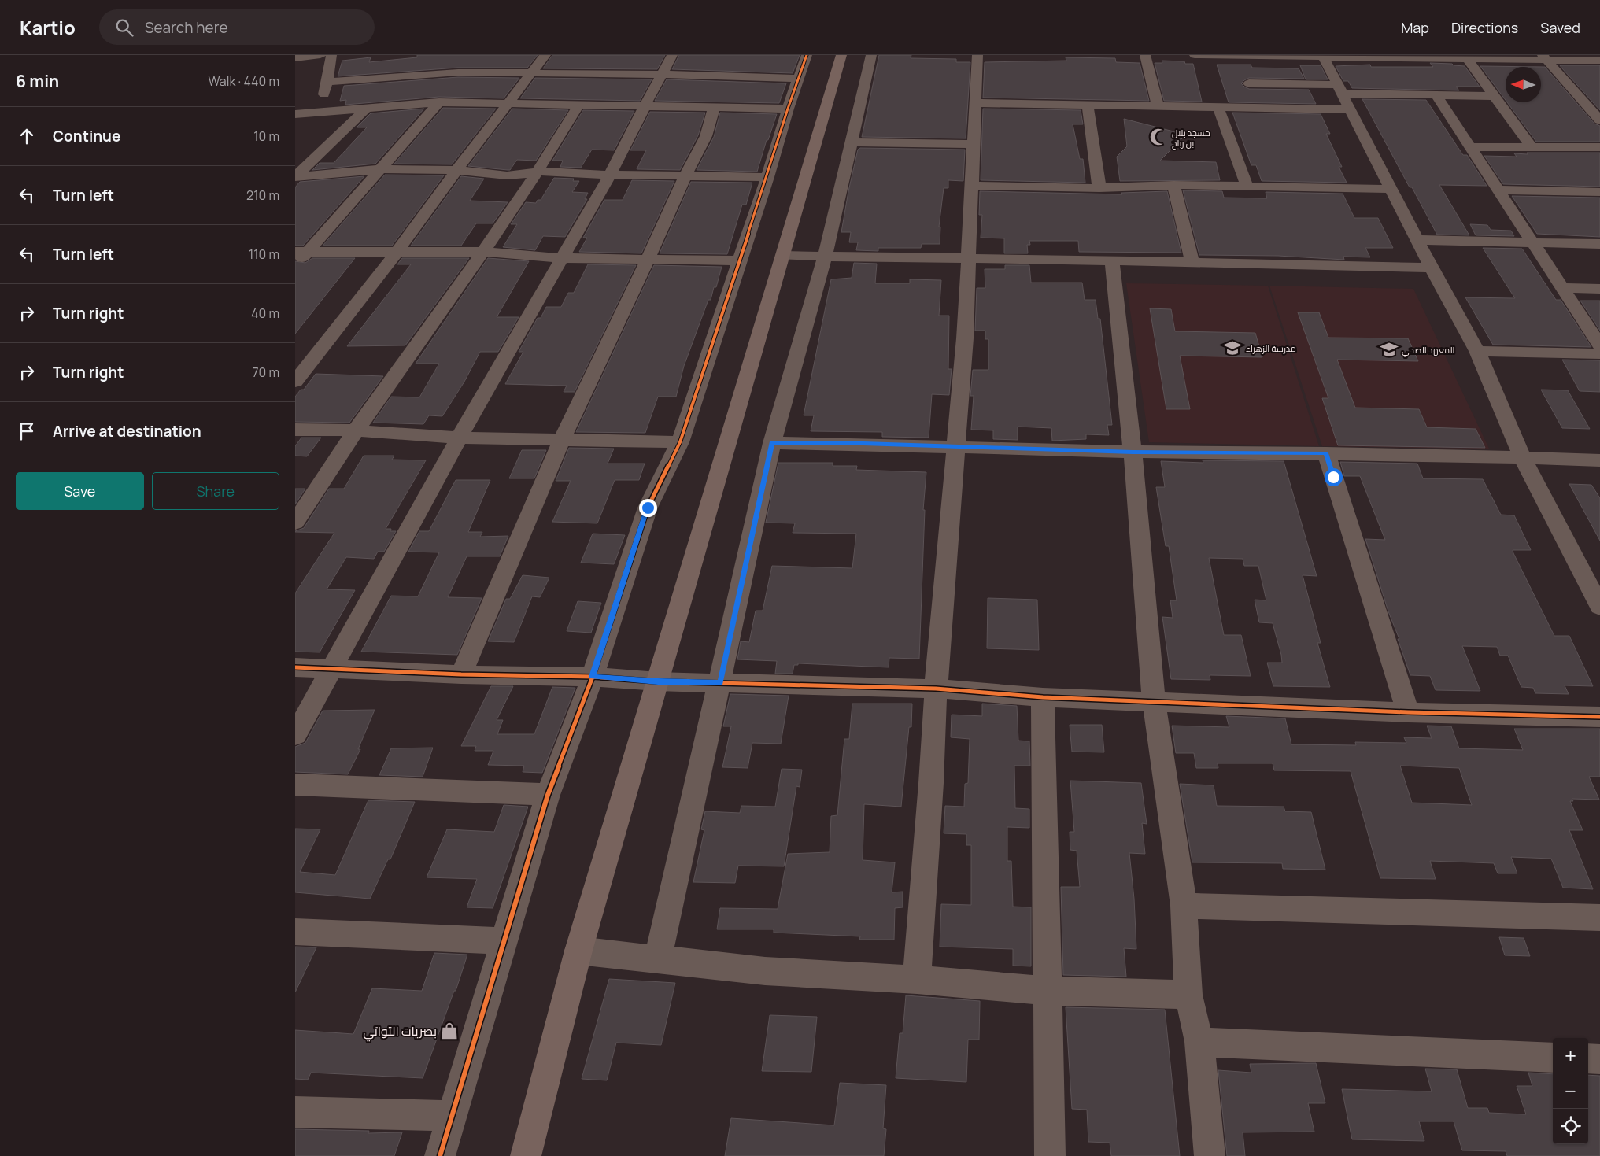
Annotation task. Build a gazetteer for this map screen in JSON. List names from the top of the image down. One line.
{"places":{"mosque":["مسجد بلال بن رباح"],"school or university":["مدرسة الزهراء","المعهد الصحي"],"shop":["بصريات التواتي"]},"north":"left","page":{"header":"Kartio","search":"Search here","nav":["Map","Directions","Saved"],"heading":["6 min","Walk · 440 m"],"list":[["Continue","10 m"],["Turn left","210 m"],["Turn left","110 m"],["Turn right","40 m"],["Turn right","70 m"],"Arrive at destination"],"buttons":["Save","Share"],"map_buttons":["+","−"]}}
